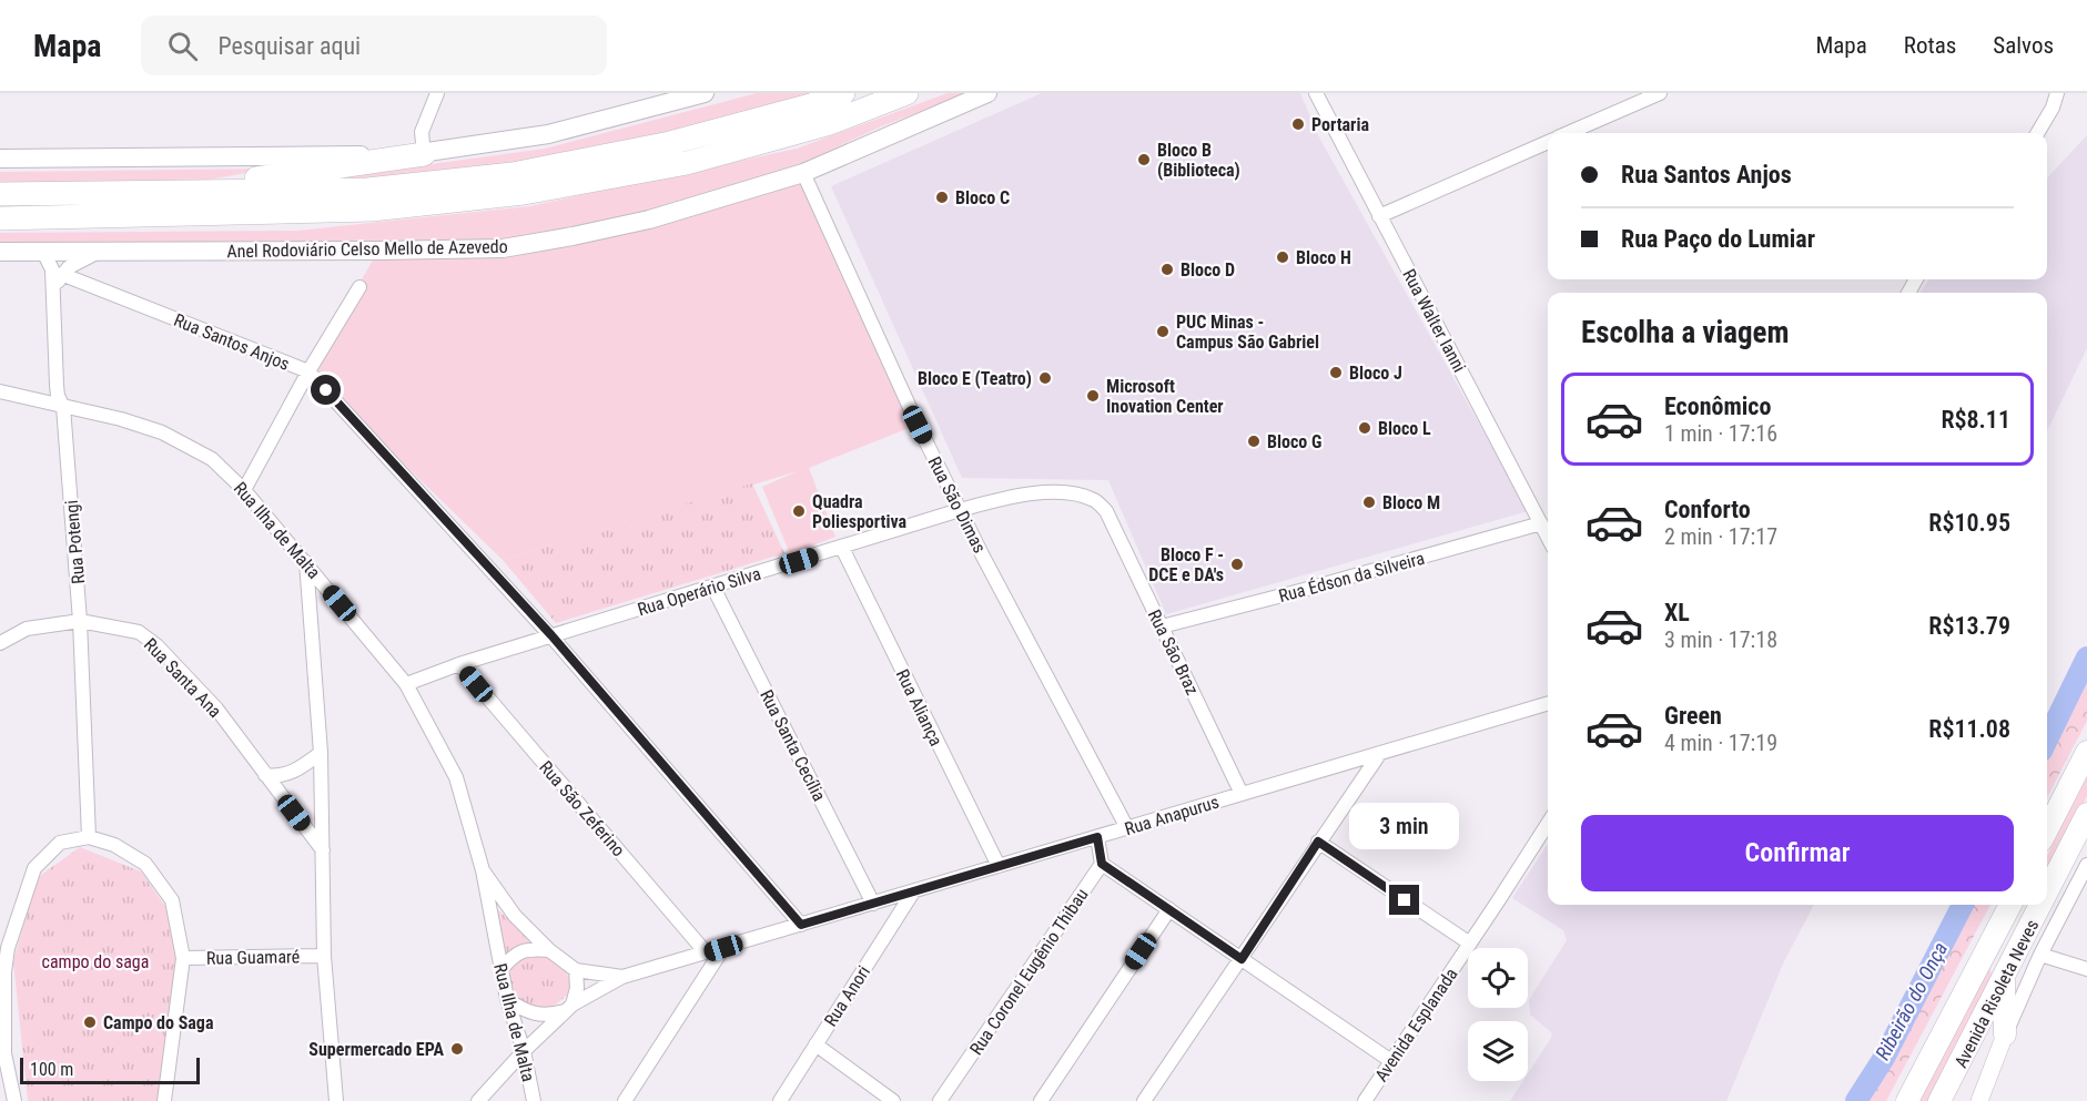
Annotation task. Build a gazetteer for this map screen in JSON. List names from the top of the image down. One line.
{"streets":{"highway":["Anel Rodoviário Celso Mello de Azevedo","Avenida Risoleta Neves"],"street":["Rua Walter Ianni","Rua Santos Anjos","Rua São Dimas","Rua Ilha de Malta","Rua Potengi","Rua Édson da Silveira","Rua Operário Silva","Rua São Braz","Rua Santa Ana","Rua Aliança","Rua Santa Cecília","Rua São Zeferino","Rua Anapurus","Rua Guamaré","Rua Coronel Eugênio Thibau","Rua Anori","Avenida Esplanada"]},"crossings":[["Anel Rodoviário Celso Mello de Azevedo","Rua São Dimas"],["Anel Rodoviário Celso Mello de Azevedo","Rua Potengi"],["Rua Walter Ianni","Rua Édson da Silveira"],["Rua Santos Anjos","Rua Operário Silva"],["Rua Santos Anjos","Rua Anapurus"],["Rua São Dimas","Rua Operário Silva"],["Rua São Dimas","Rua Anapurus"],["Rua Ilha de Malta","Rua Potengi"],["Rua Ilha de Malta","Rua Operário Silva"],["Rua Ilha de Malta","Rua Anapurus"],["Rua Potengi","Rua Santa Ana"],["Rua Édson da Silveira","Rua São Braz"],["Rua Operário Silva","Rua São Braz"],["Rua Operário Silva","Rua Aliança"],["Rua Operário Silva","Rua Santa Cecília"],["Rua Operário Silva","Rua São Zeferino"],["Rua São Braz","Rua Anapurus"],["Rua Aliança","Rua Anapurus"],["Rua Santa Cecília","Rua Anapurus"],["Rua São Zeferino","Rua Anapurus"],["Rua Anapurus","Rua Anori"]],"water":["Ribeirão do Onça"],"parks":["campo do saga"],"places":["Portaria","Bloco B (Biblioteca)","Bloco C","Bloco H","Bloco D","PUC Minas - Campus São Gabriel","Bloco J","Bloco E (Teatro)","Microsoft Inovation Center","Bloco L","Bloco G","Bloco M","Quadra Poliesportiva","Bloco F - DCE e DA's","Campo do Saga","Supermercado EPA"],"scale_bar":"100 m","page":{"header":"Mapa","search":"Pesquisar aqui","nav":["Mapa","Rotas","Salvos"],"banner":["Rua Santos Anjos","Rua Paço do Lumiar"],"heading":"Escolha a viagem","list":[{"name":"Econômico","note":"1 min · 17:16","value":"R$8.11"},{"name":"Conforto","note":"2 min · 17:17","value":"R$10.95"},{"name":"XL","note":"3 min · 17:18","value":"R$13.79"},{"name":"Green","note":"4 min · 17:19","value":"R$11.08"}],"buttons":"Confirmar","bubble":"3 min","scale":"100 m"}}
